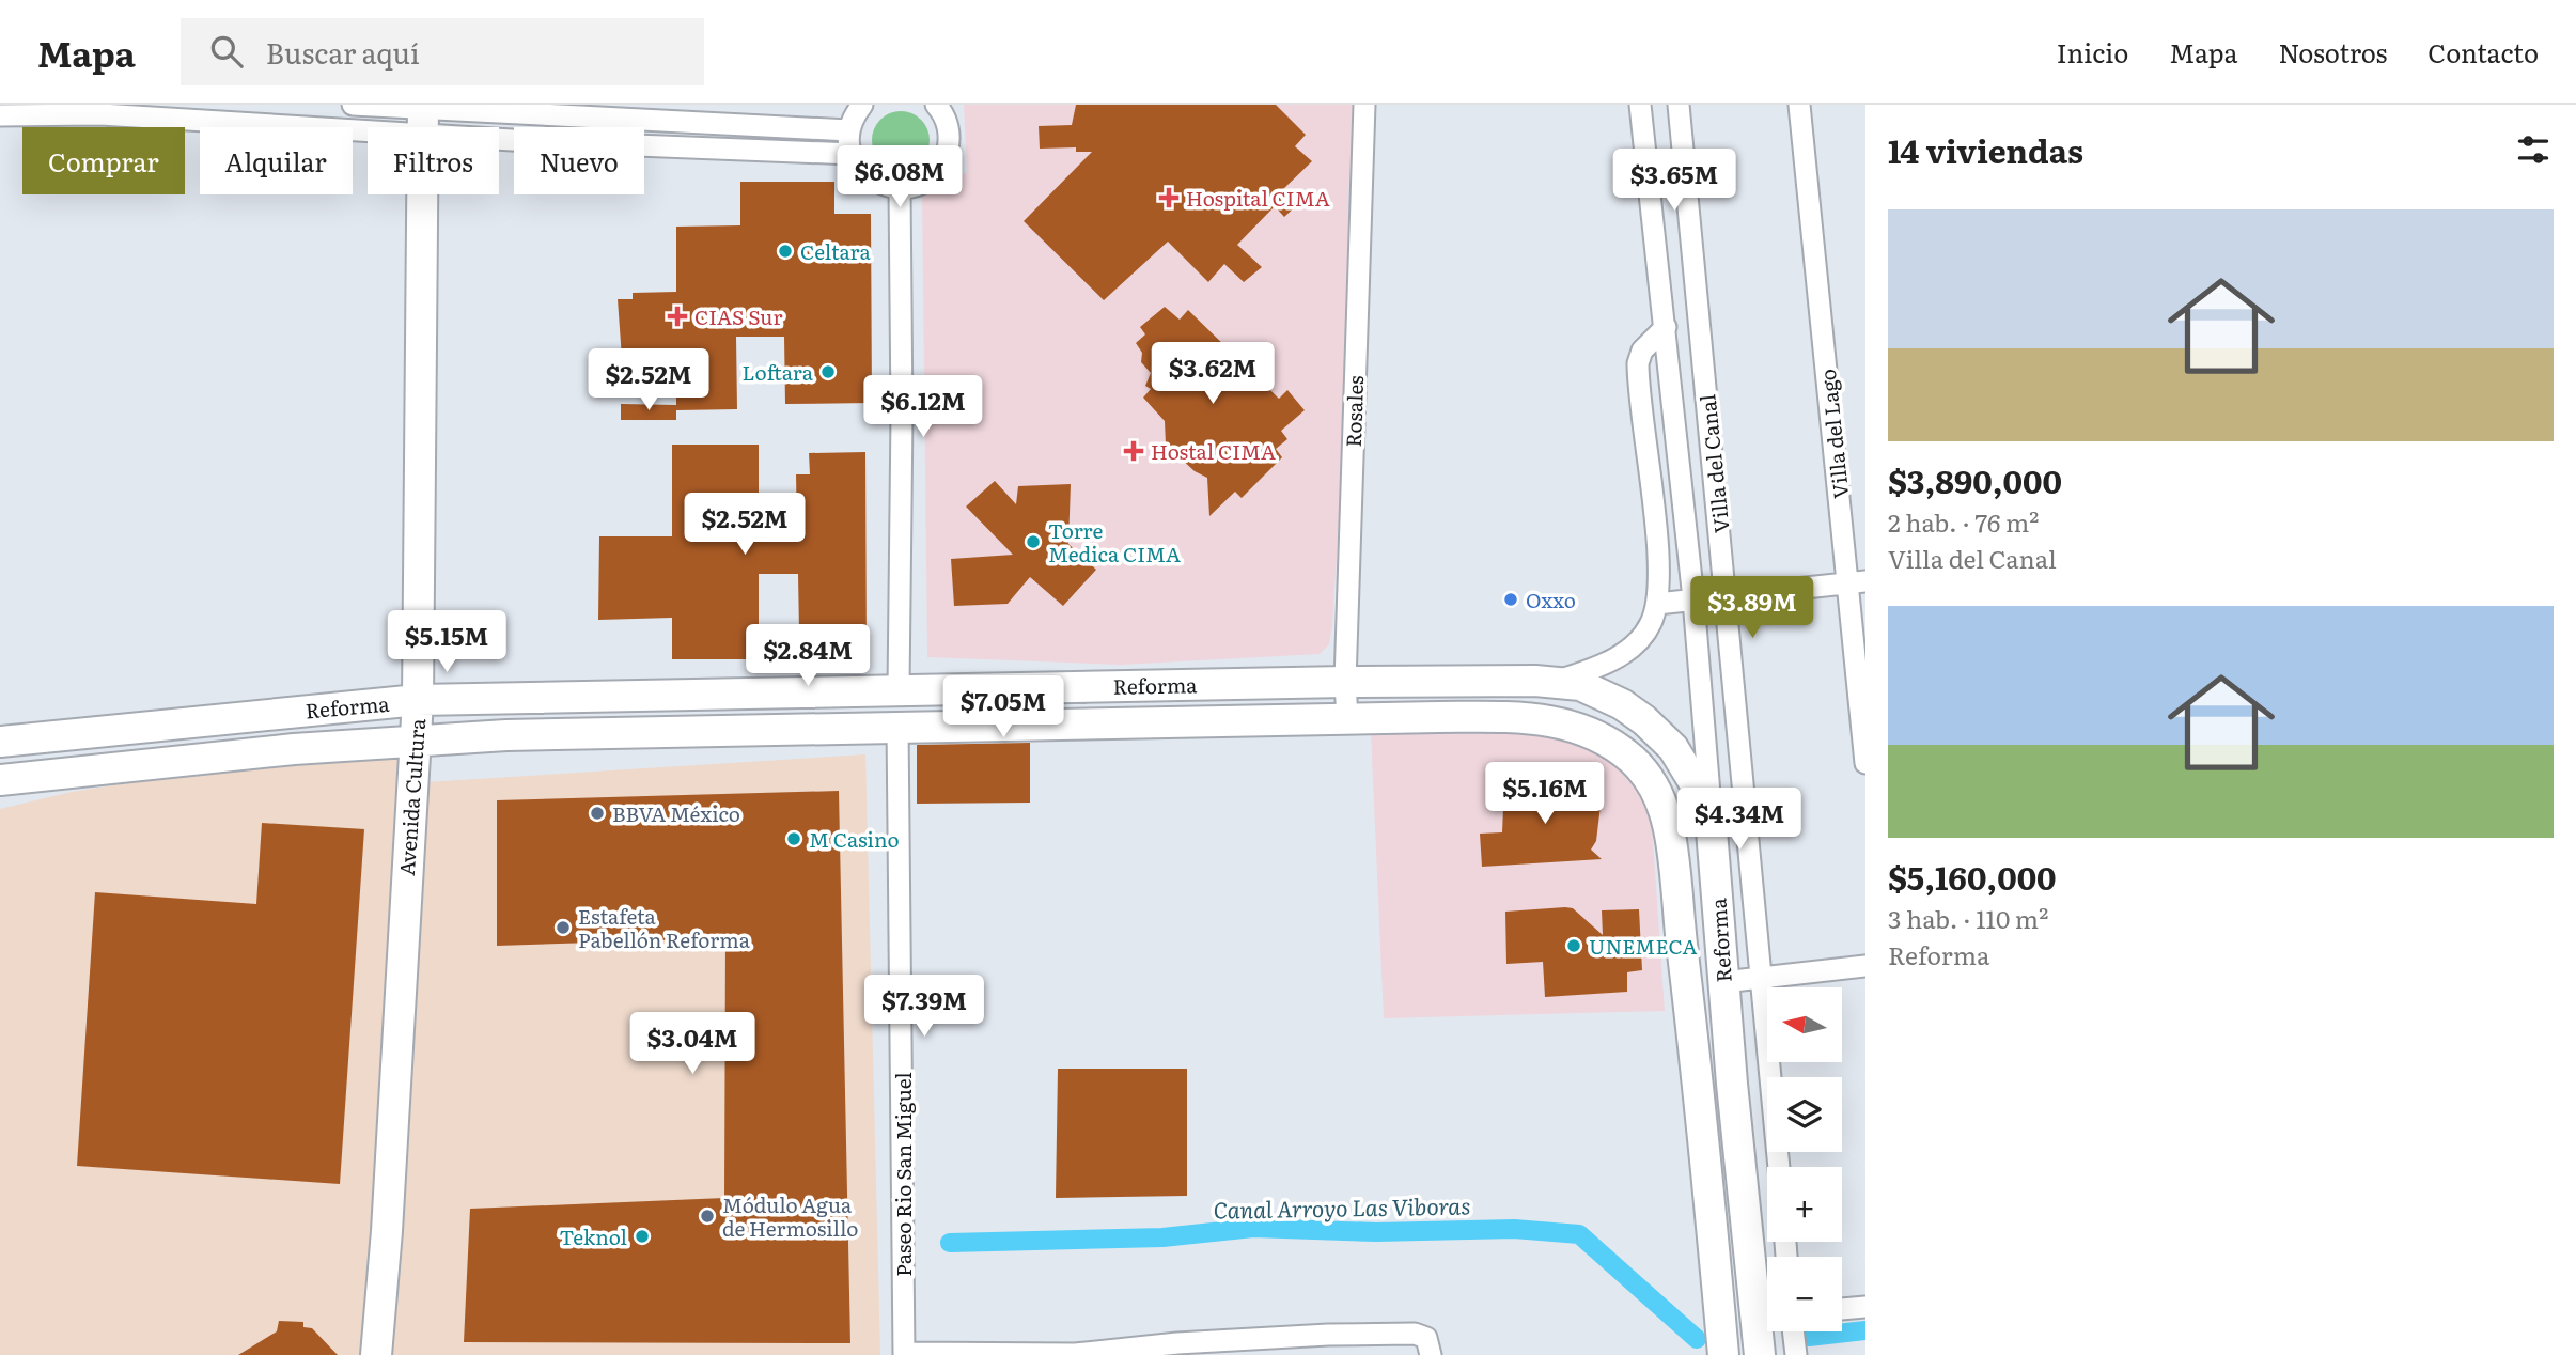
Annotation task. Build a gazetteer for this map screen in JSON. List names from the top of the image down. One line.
{"streets":{"main road":["Reforma","Avenida Cultura"],"street":["Rosales","Villa del Lago","Villa del Canal","Paseo Rio San Miguel"]},"crossings":[["Rosales","Reforma"],["Villa del Canal","Reforma"],["Reforma","Avenida Cultura"],["Reforma","Paseo Rio San Miguel"]],"water":["Canal Arroyo Las Viboras"],"places":{"health":["Hospital CIMA","CIAS Sur","Hostal CIMA"],"other":["Celtara","Loftara","Torre Medica CIMA","Oxxo","BBVA México","M Casino","Estafeta Pabellón Reforma","UNEMECA","Módulo Agua de Hermosillo","Teknol"]},"north":"left","page":{"header":"Mapa","search":"Buscar aquí","nav":["Inicio","Mapa","Nosotros","Contacto"],"heading":"14 viviendas","chip":["Comprar","Alquilar","Filtros","Nuevo"],"price":["$6.08M","$3.65M","$3.62M","$2.52M","$6.12M","$2.52M","$3.89M","$5.15M","$2.84M","$7.05M","$5.16M","$4.34M","$7.39M","$3.04M"],"list":[{"name":"$3,890,000","note":"2 hab. · 76 m² · Villa del Canal"},{"name":"$5,160,000","note":"3 hab. · 110 m² · Reforma"}],"map_buttons":["+","−"]}}
